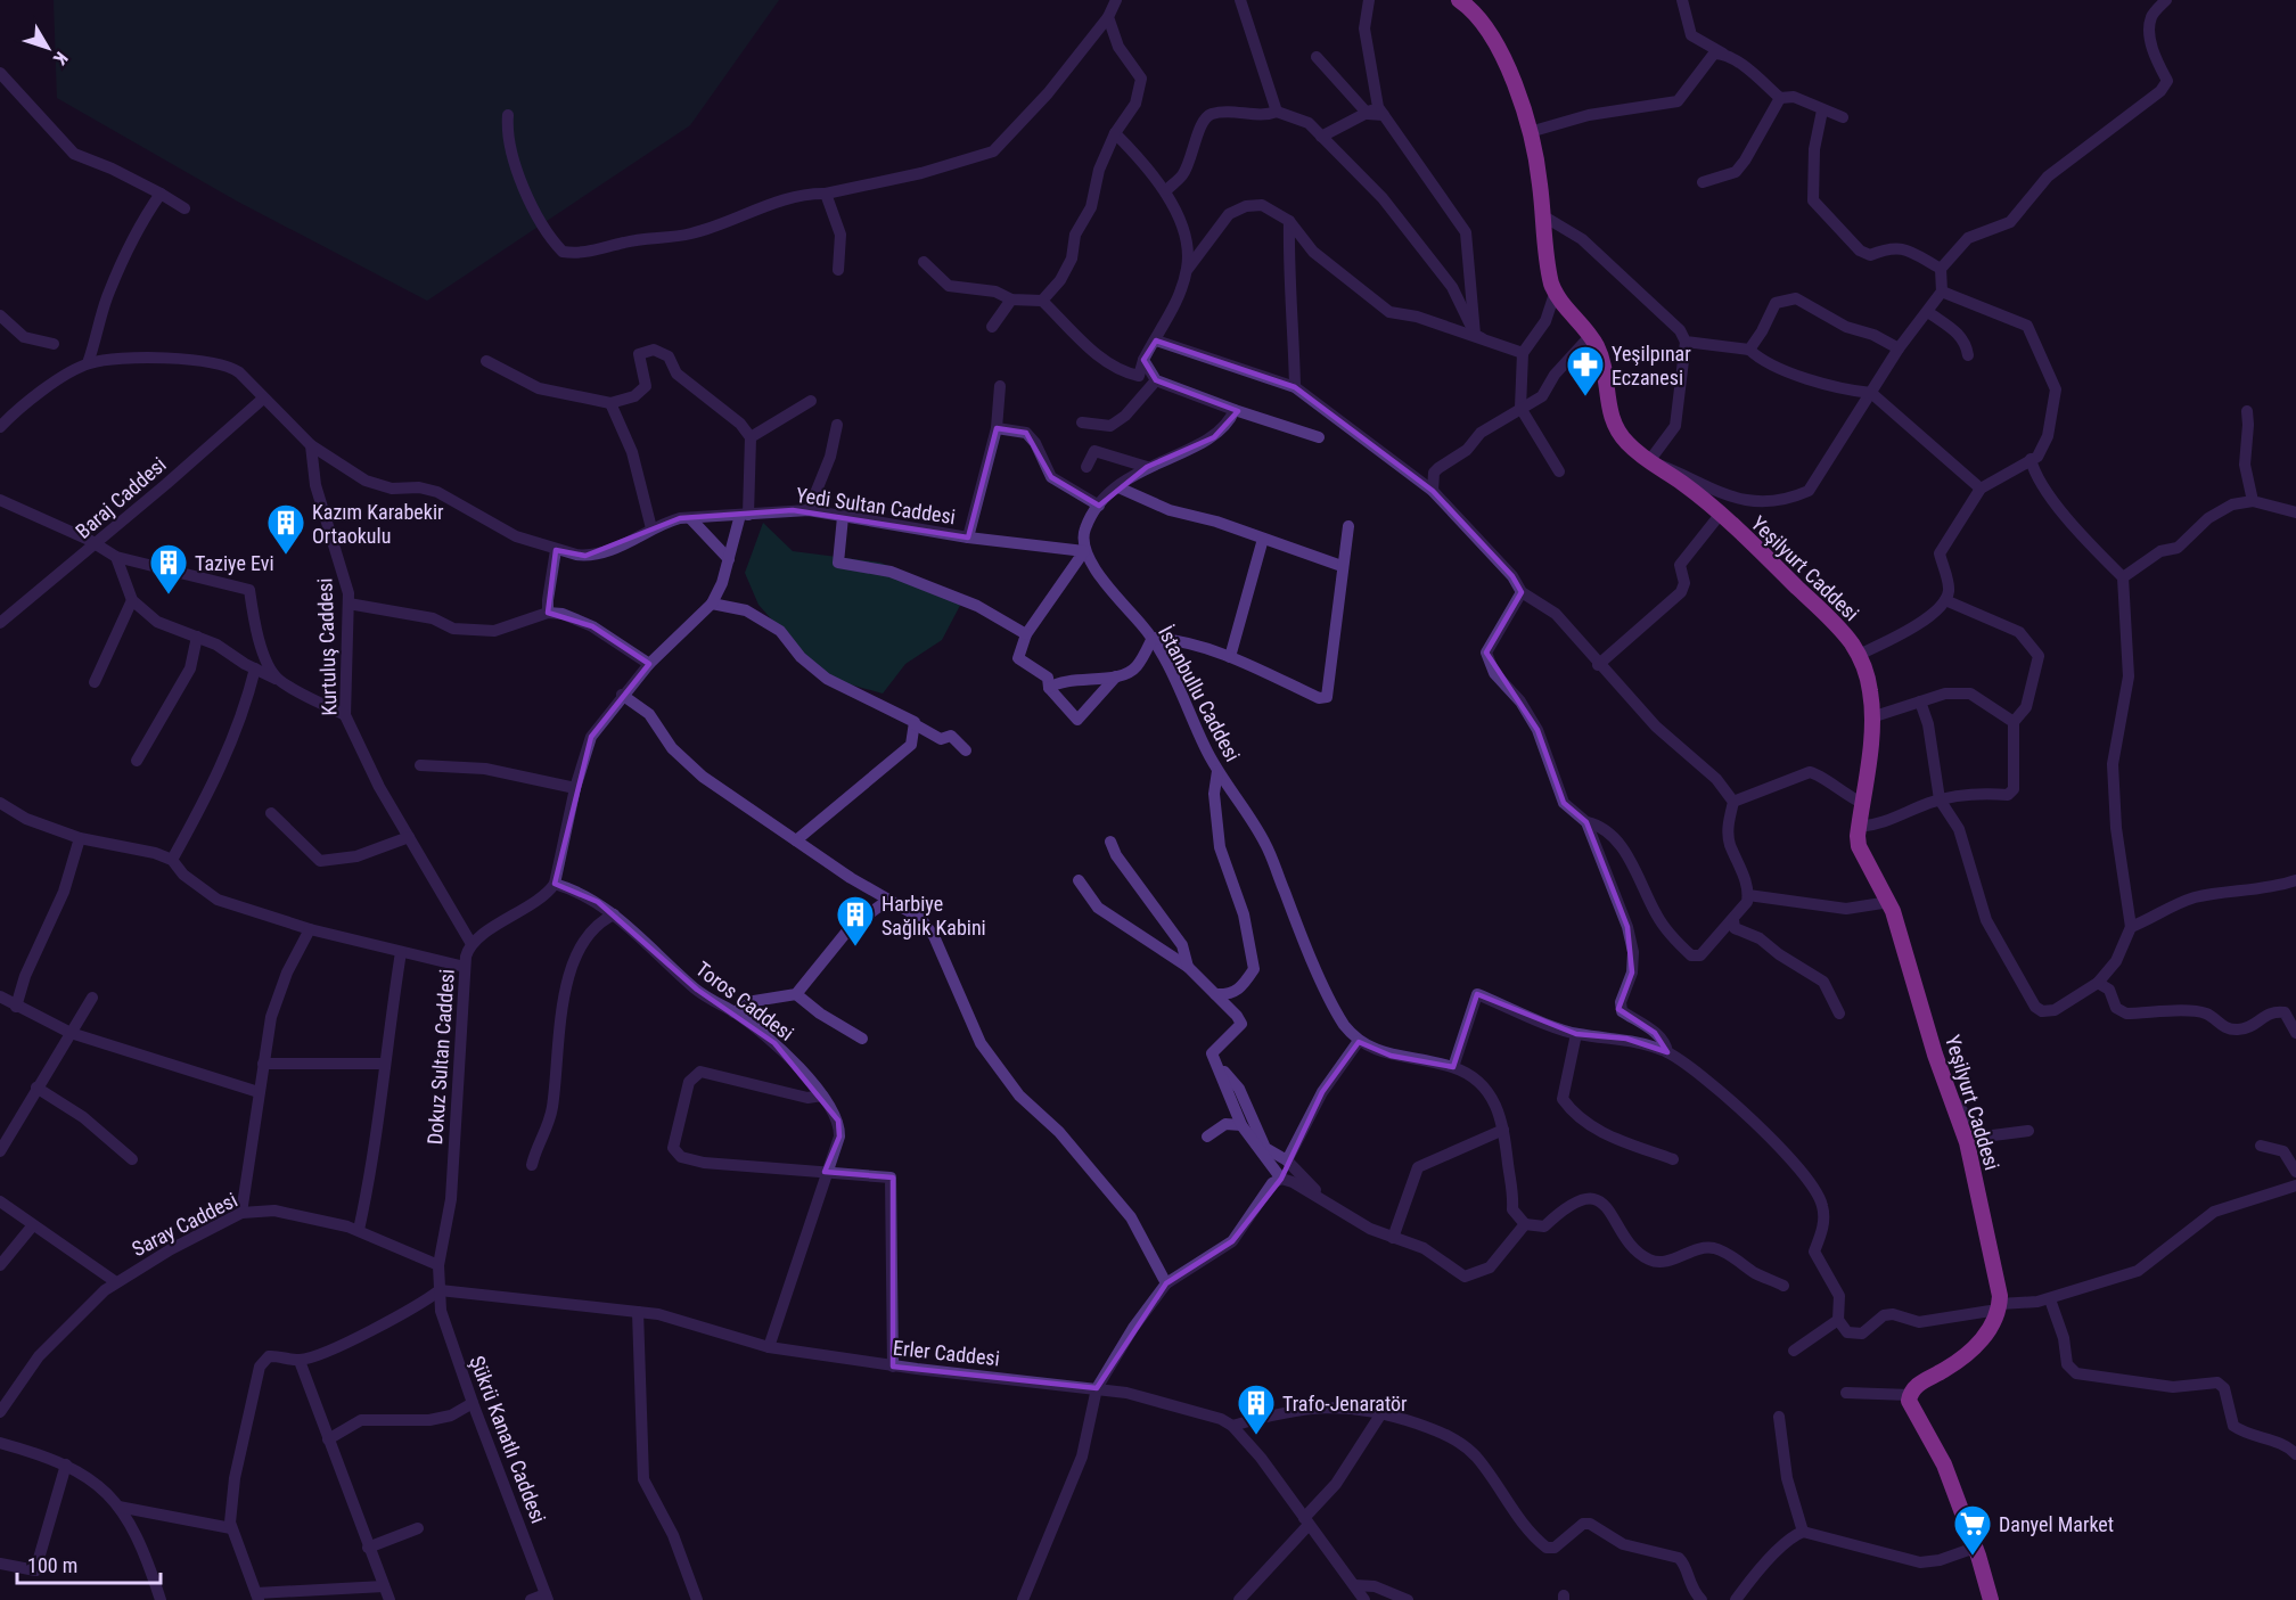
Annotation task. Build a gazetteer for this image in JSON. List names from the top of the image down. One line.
{"streets":{"main road":["Yeşilyurt Caddesi"],"street":["Baraj Caddesi","Yedi Sultan Caddesi","Kurtuluş Caddesi","İstanbullu Caddesi","Toros Caddesi","Dokuz Sultan Caddesi","Saray Caddesi","Erler Caddesi","Şükrü Kanatlı Caddesi"]},"crossings":[["Baraj Caddesi","Yedi Sultan Caddesi"],["Yedi Sultan Caddesi","Kurtuluş Caddesi"],["Yedi Sultan Caddesi","İstanbullu Caddesi"],["Kurtuluş Caddesi","Dokuz Sultan Caddesi"],["Toros Caddesi","Dokuz Sultan Caddesi"],["Toros Caddesi","Erler Caddesi"],["Dokuz Sultan Caddesi","Saray Caddesi"],["Dokuz Sultan Caddesi","Erler Caddesi"],["Dokuz Sultan Caddesi","Şükrü Kanatlı Caddesi"],["Erler Caddesi","Şükrü Kanatlı Caddesi"]],"places":{"pharmacy":["Yeşilpınar Eczanesi"],"building":["Kazım Karabekir Ortaokulu","Taziye Evi","Harbiye Sağlık Kabini","Trafo-Jenaratör"],"supermarket":["Danyel Market"]},"scale_bar":"100 m","north":"bottom right"}
